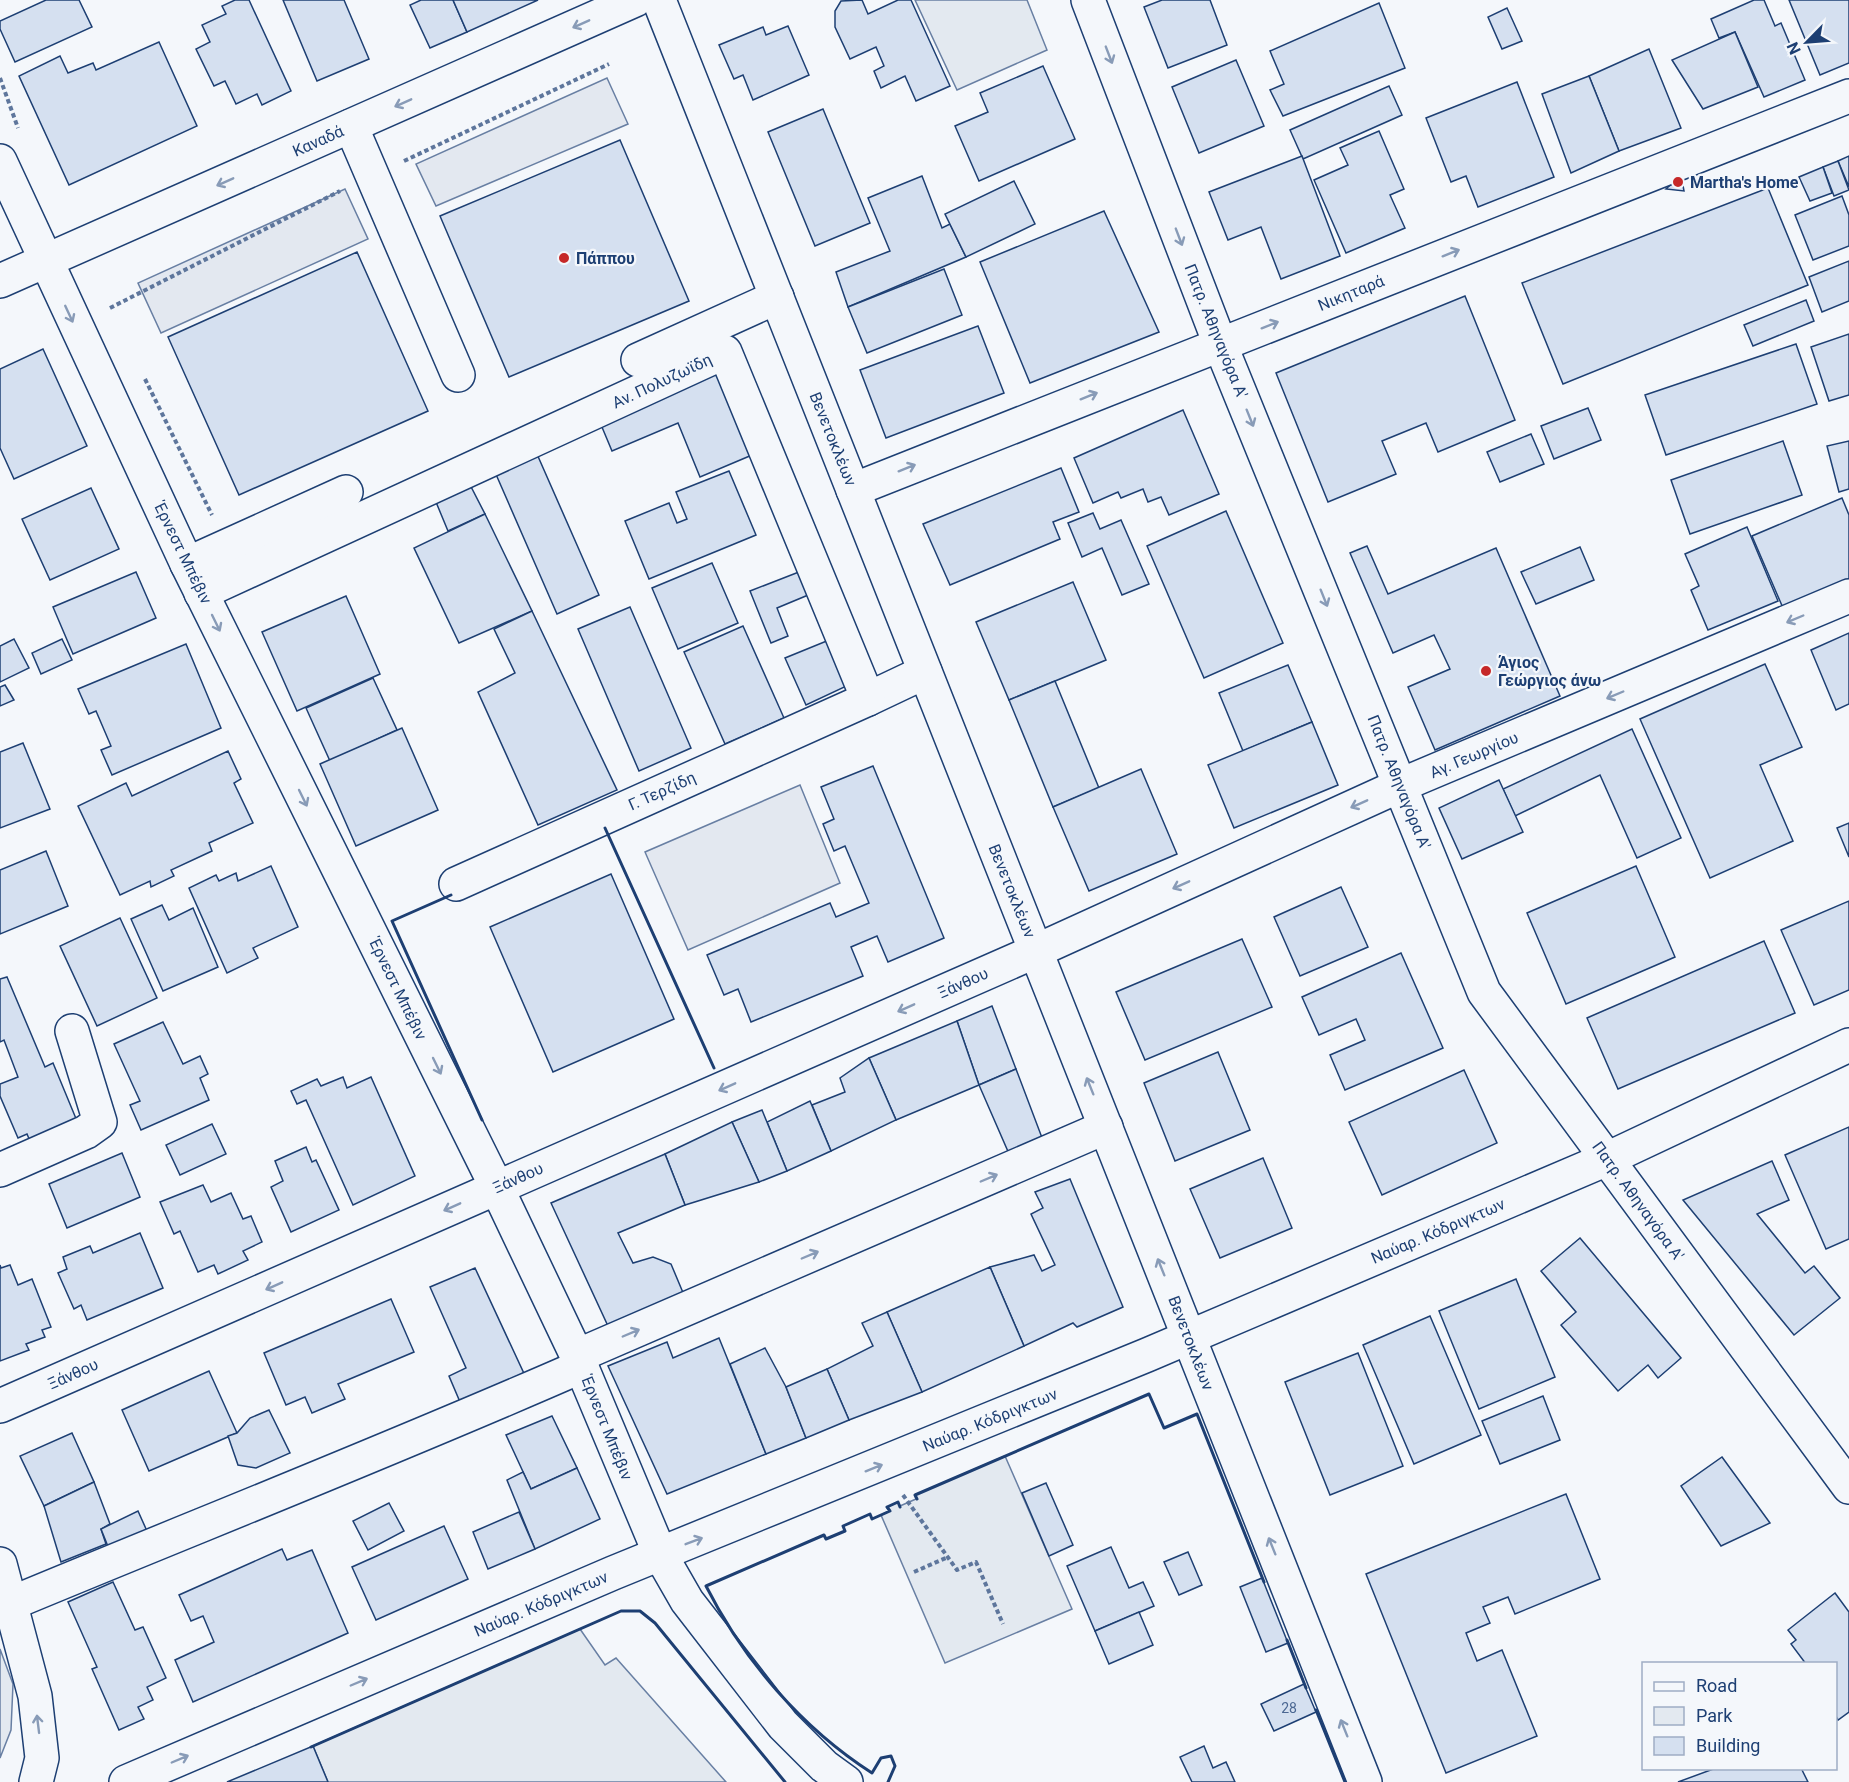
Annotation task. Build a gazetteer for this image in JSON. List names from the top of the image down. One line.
{"streets":{"street":["Καναδά","Νικηταρά","Πατρ. Αθηναγόρα Α'","Αν. Πολυζωϊδη","Βενετοκλέων","Έρνεστ Μπέβιν","Αγ. Γεωργίου","Γ. Τερζίδη","Ξάνθου","Ναύαρ. Κόδριγκτων"]},"crossings":[["Καναδά","Έρνεστ Μπέβιν"],["Νικηταρά","Πατρ. Αθηναγόρα Α'"],["Νικηταρά","Βενετοκλέων"],["Πατρ. Αθηναγόρα Α'","Αγ. Γεωργίου"],["Πατρ. Αθηναγόρα Α'","Ναύαρ. Κόδριγκτων"],["Αν. Πολυζωϊδη","Έρνεστ Μπέβιν"],["Αν. Πολυζωϊδη","Γ. Τερζίδη"],["Βενετοκλέων","Αγ. Γεωργίου"],["Βενετοκλέων","Ξάνθου"],["Βενετοκλέων","Ναύαρ. Κόδριγκτων"],["Έρνεστ Μπέβιν","Ξάνθου"],["Έρνεστ Μπέβιν","Ναύαρ. Κόδριγκτων"],["Αγ. Γεωργίου","Ξάνθου"]],"one_way":["Καναδά","Νικηταρά","Πατρ. Αθηναγόρα Α'","Βενετοκλέων","Έρνεστ Μπέβιν","Αγ. Γεωργίου"],"places":["Martha's Home","Πάππου","Άγιος Γεώργιος άνω"],"house_numbers":["28"],"legend":["Road","Park","Building"],"north":"bottom left"}
